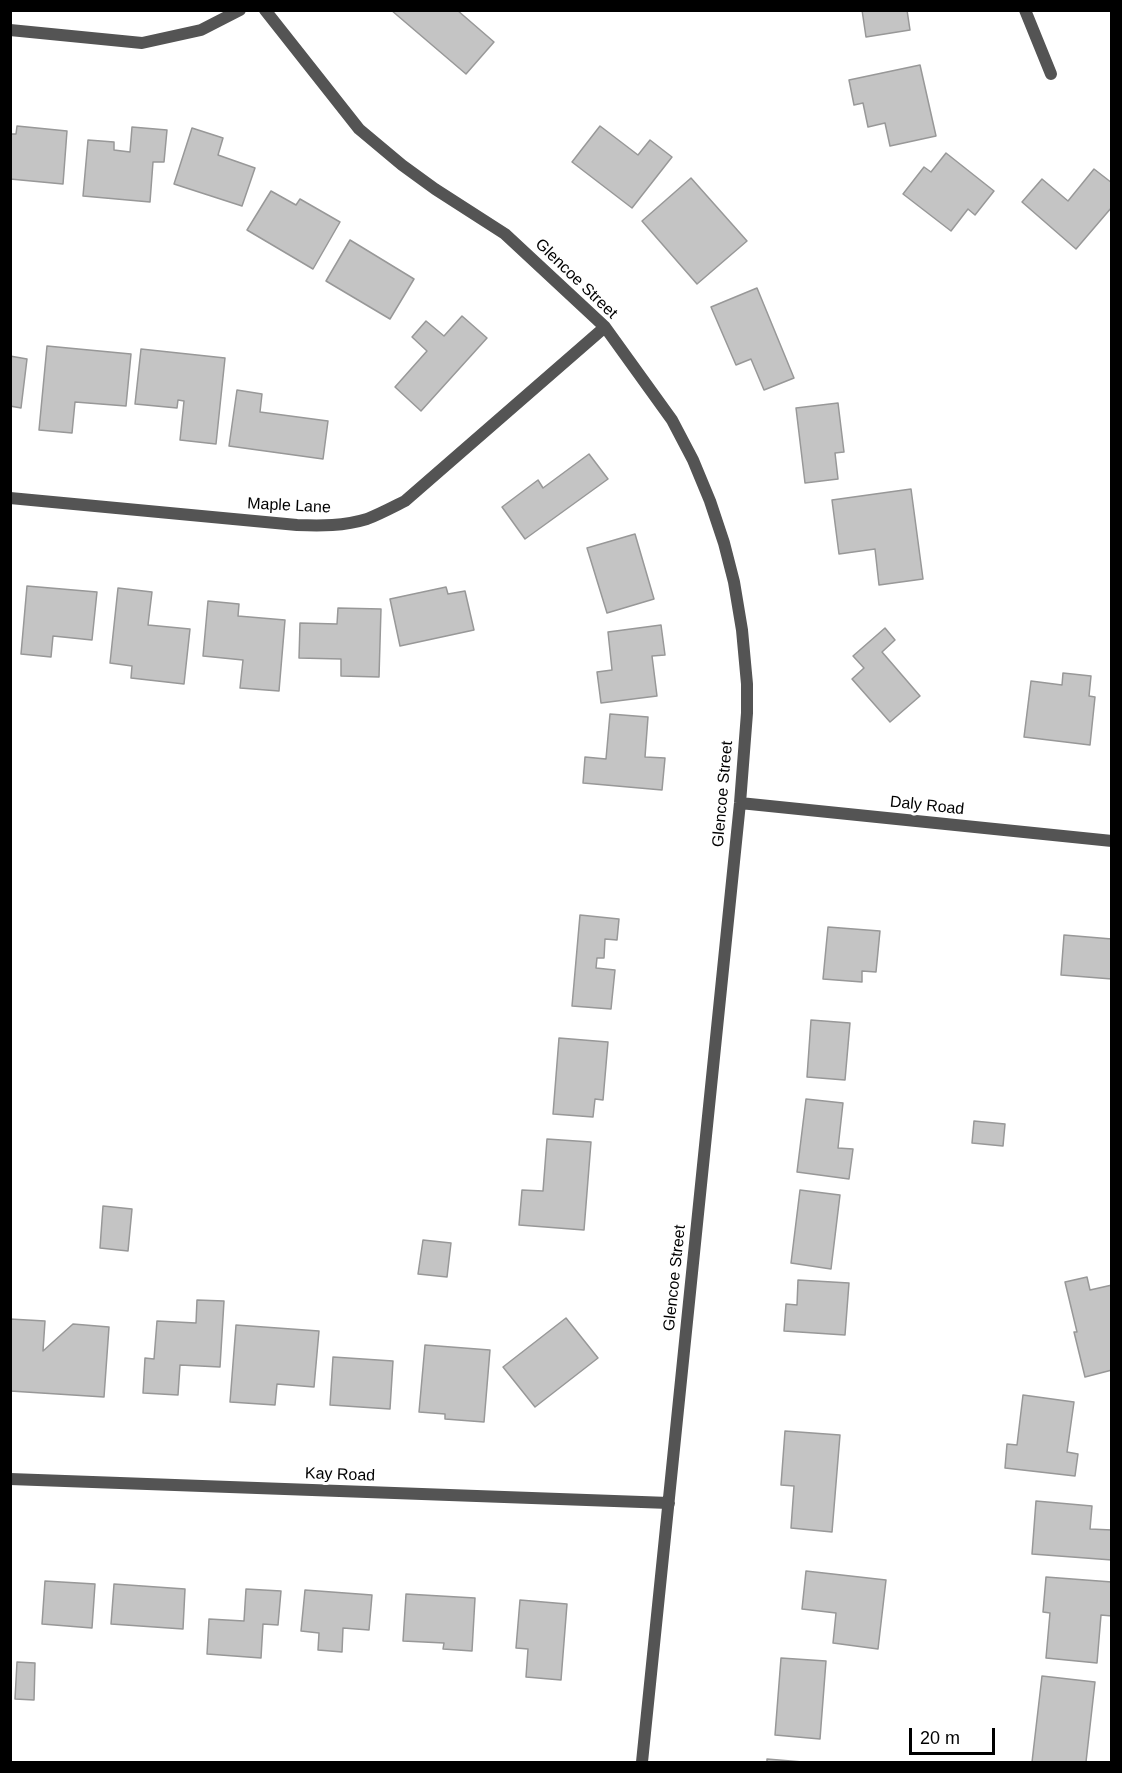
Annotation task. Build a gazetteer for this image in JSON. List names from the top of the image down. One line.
{"streets":{"street":["Glencoe Street","Maple Lane","Daly Road","Kay Road"]},"crossings":[["Glencoe Street","Maple Lane"],["Glencoe Street","Daly Road"],["Glencoe Street","Kay Road"]],"scale_bar":"20 m"}
